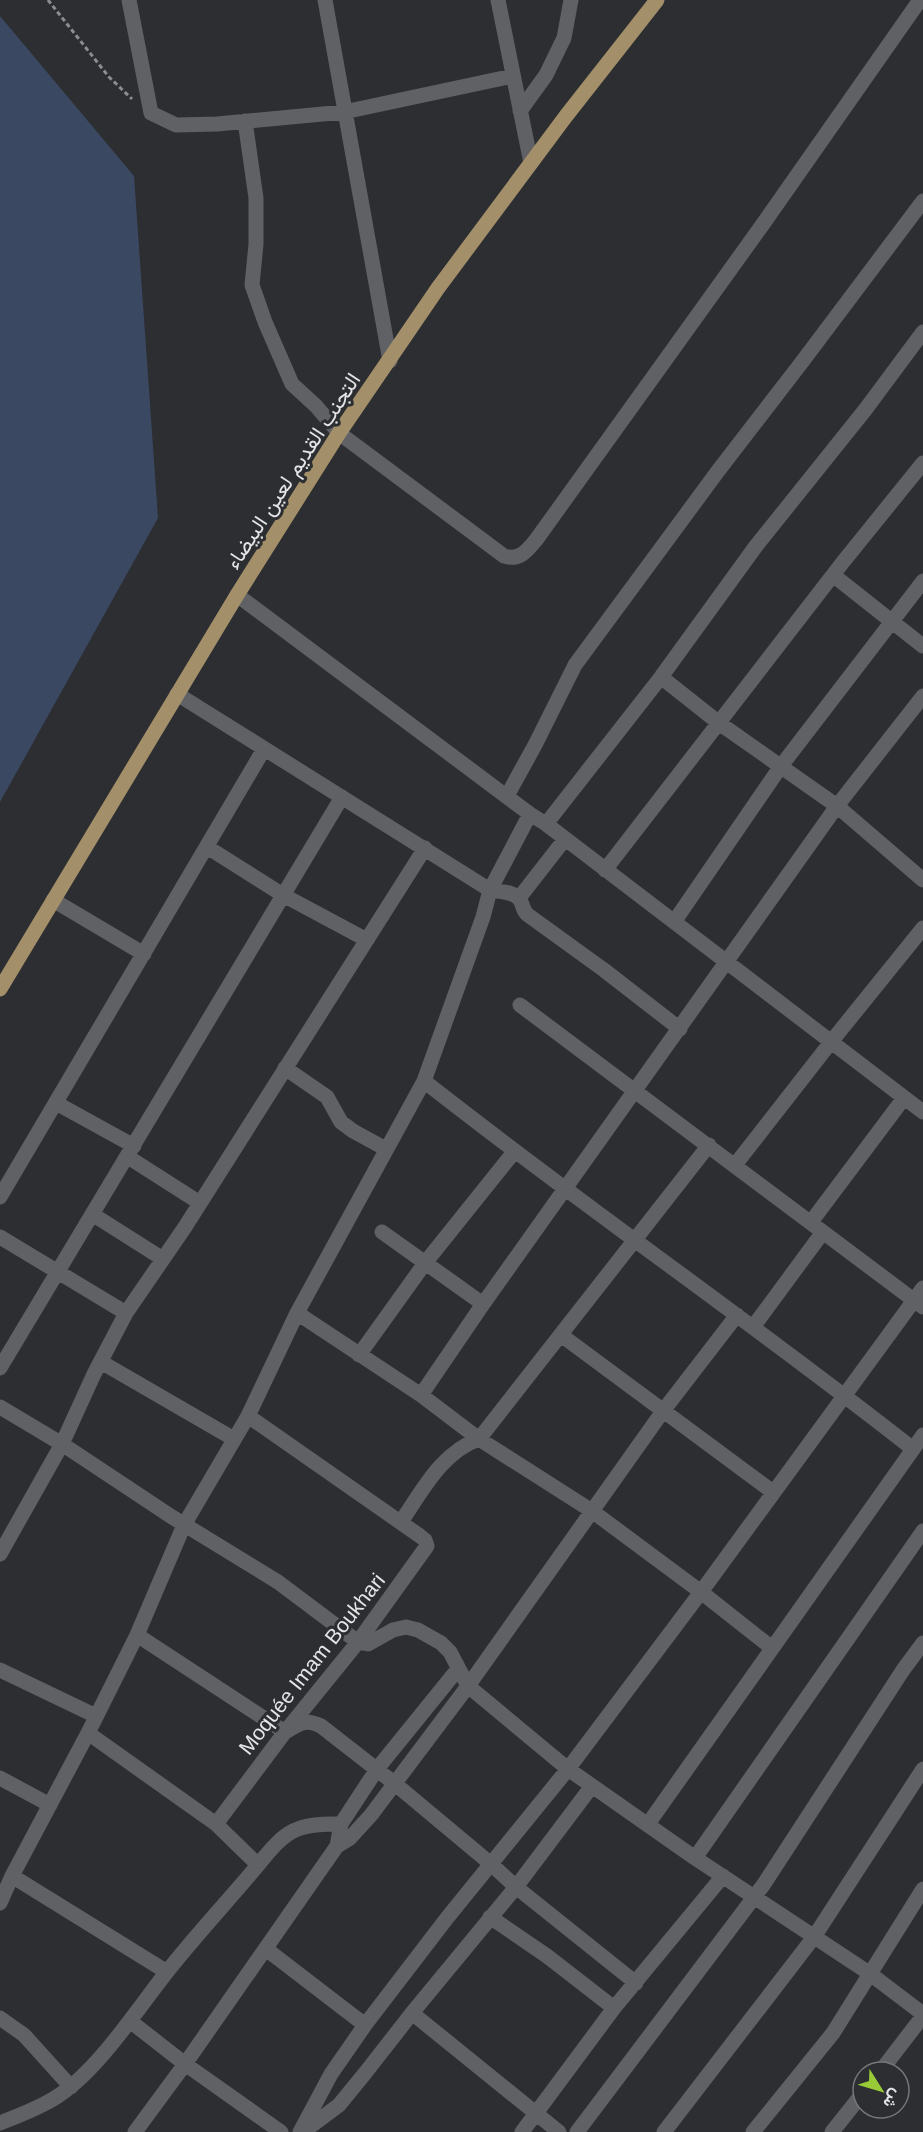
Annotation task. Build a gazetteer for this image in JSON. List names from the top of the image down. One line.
{"streets":{"main road":["التجنب القديم لعين البيضاء"],"street":["Moquée Imam Boukhari"]},"north":"bottom right"}
